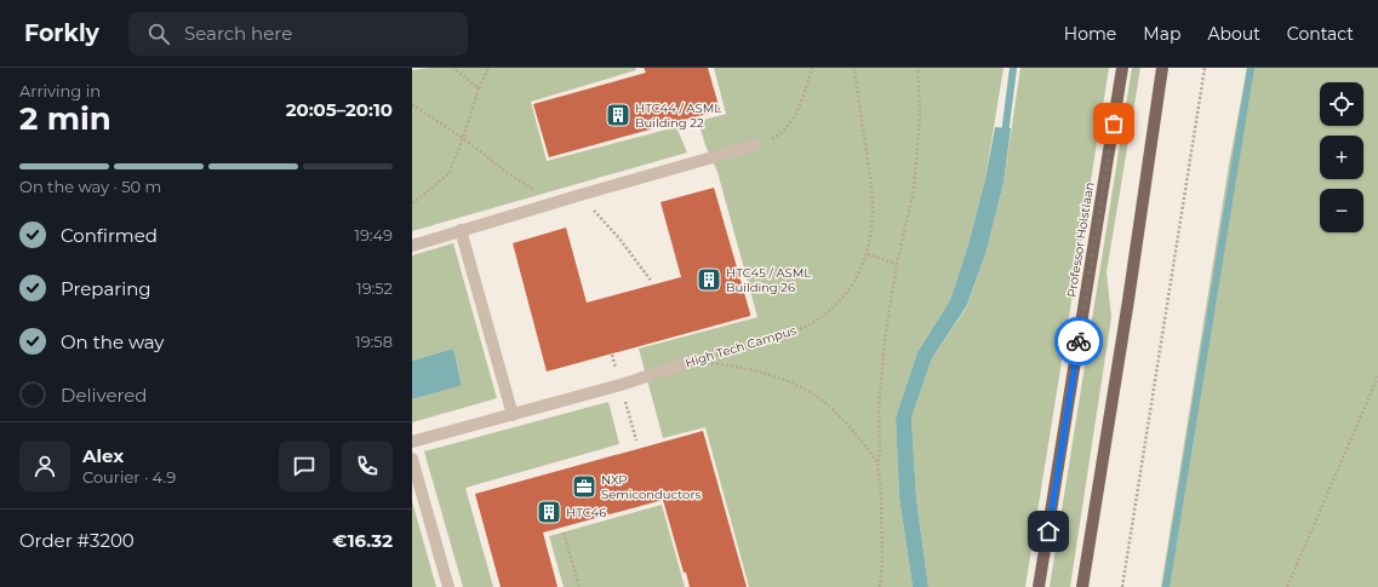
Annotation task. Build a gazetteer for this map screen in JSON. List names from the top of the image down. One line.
{"streets":{"main road":["Professor Holstlaan"],"street":["High Tech Campus"]},"places":{"building":["HTC44 / ASML Building 22","HTC45 / ASML Building 26","HTC46"],"office":["NXP Semiconductors"]},"page":{"header":"Forkly","search":"Search here","nav":["Home","Map","About","Contact"],"heading":["2 min","Arriving in","20:05–20:10"],"panel":["Alex","Courier · 4.9","Order #3200","€16.32"],"map_buttons":["+","−"],"bar":"On the way · 50 m","list":[["Confirmed","19:49"],["Preparing","19:52"],["On the way","19:58"],"Delivered"]}}
